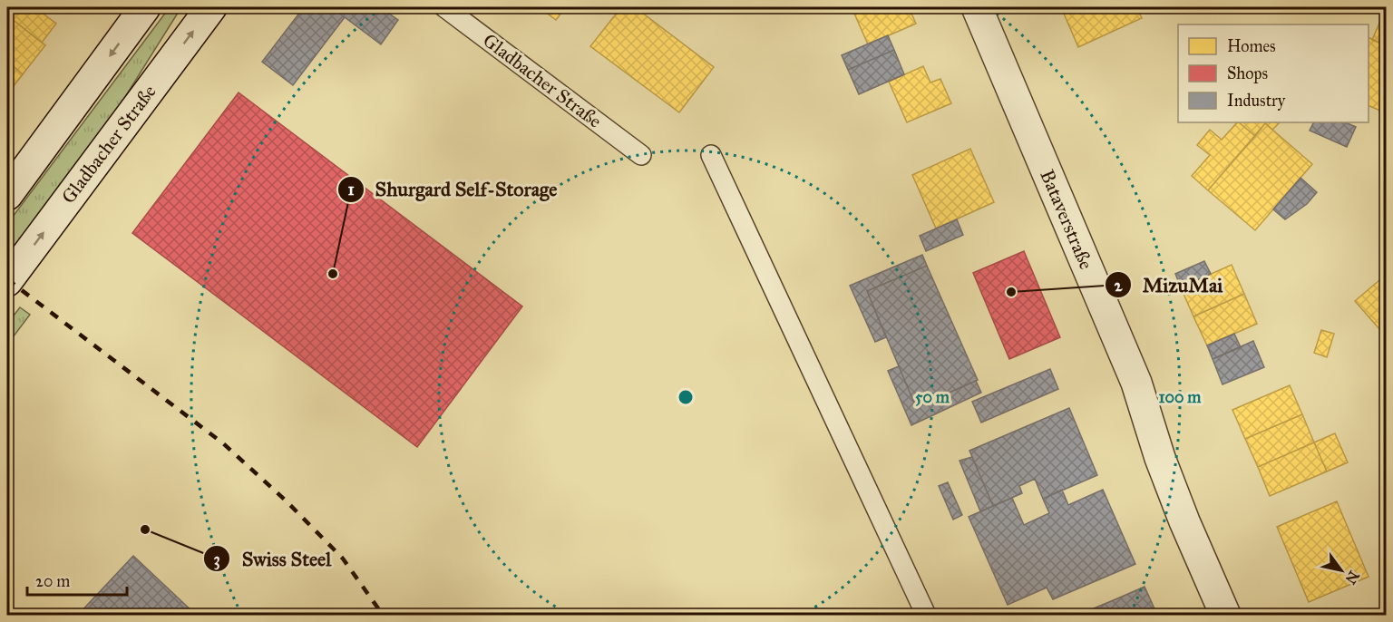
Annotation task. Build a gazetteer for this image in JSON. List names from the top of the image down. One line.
{"streets":{"street":["Gladbacher Straße","Bataverstraße"]},"places":["Shurgard Self-Storage","MizuMai","Swiss Steel"],"legend":["Homes","Shops","Industry"],"scale_bar":"20 m","north":"bottom right","rings":["50 m","100 m"]}
